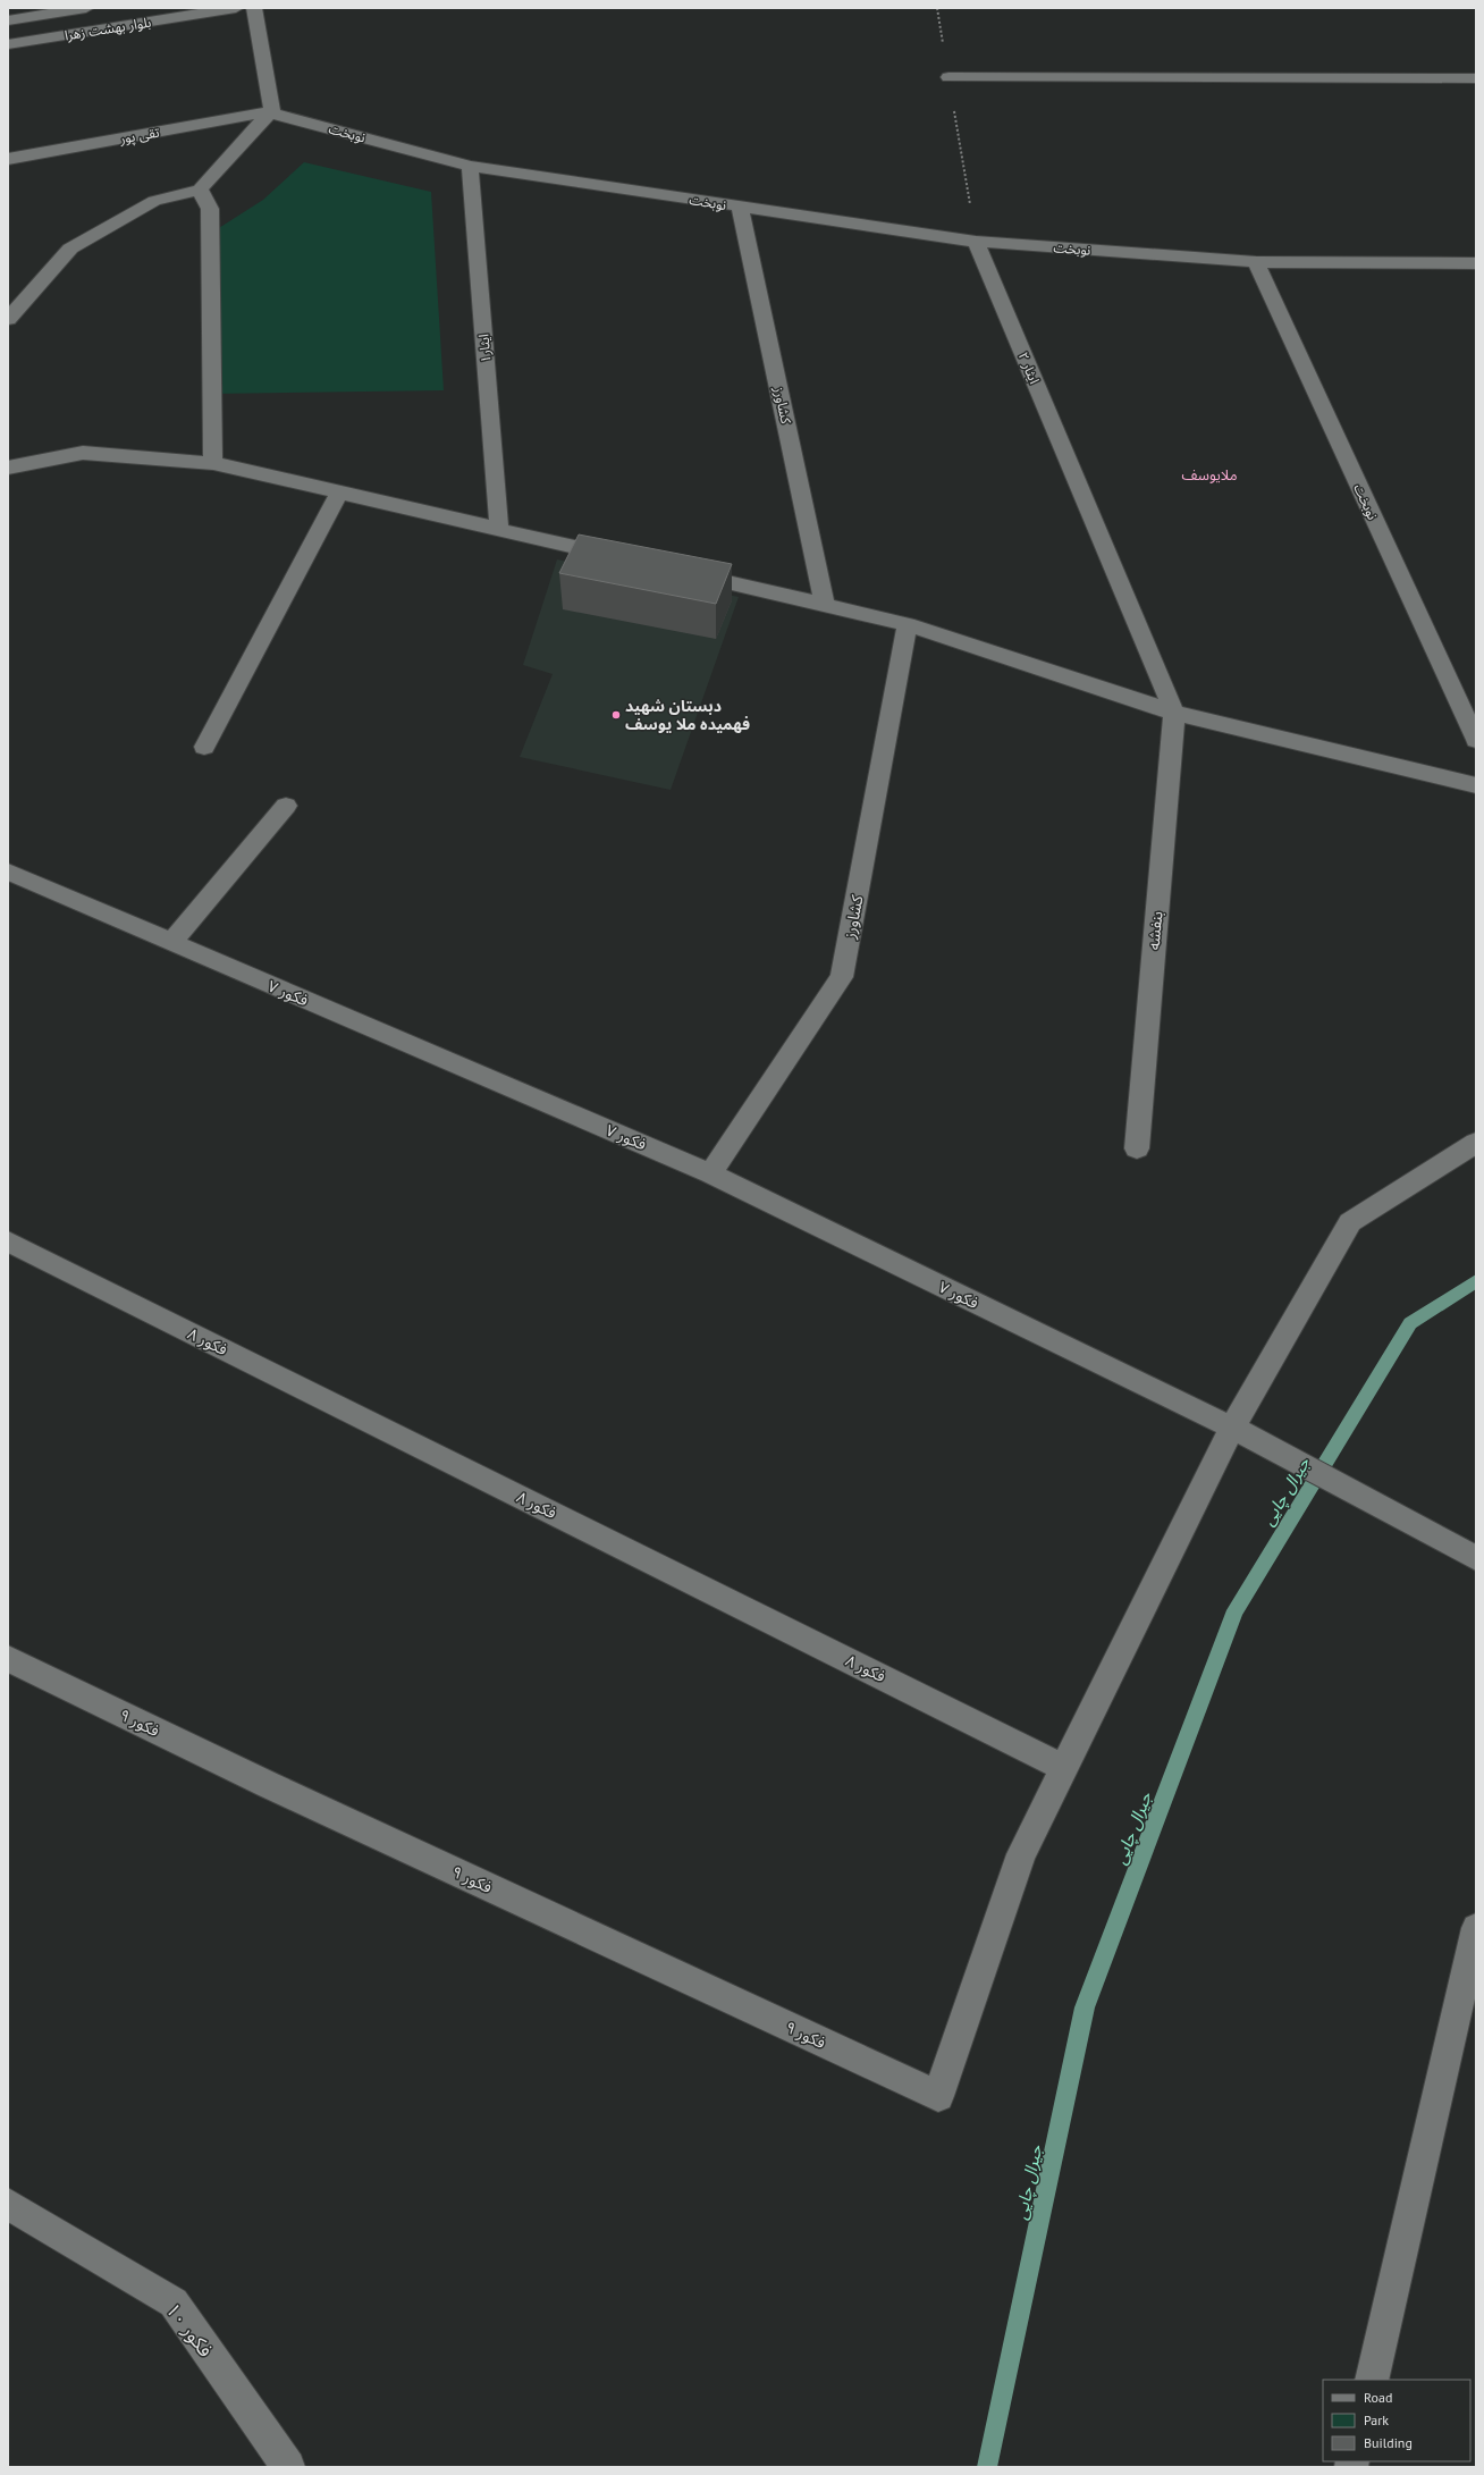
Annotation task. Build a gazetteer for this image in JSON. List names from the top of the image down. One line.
{"streets":{"street":["بلوار بهشت زهرا","نوبخت","تقی پور","ایثار۱","ایثار ۲","کشاورز","بنفشه","فکور ۷","فکور ۸","فکور ۹","فکور ۱۰"]},"crossings":[["نوبخت","تقی پور"],["نوبخت","ایثار۱"],["نوبخت","ایثار ۲"],["نوبخت","کشاورز"],["ایثار ۲","بنفشه"],["کشاورز","فکور ۷"],["فکور ۸","فکور ۹"]],"districts":["ملایوسف"],"water":["جیرال چایی"],"places":["دبستان شهید فهمیده ملا یوسف"],"legend":["Road","Park","Building"]}
